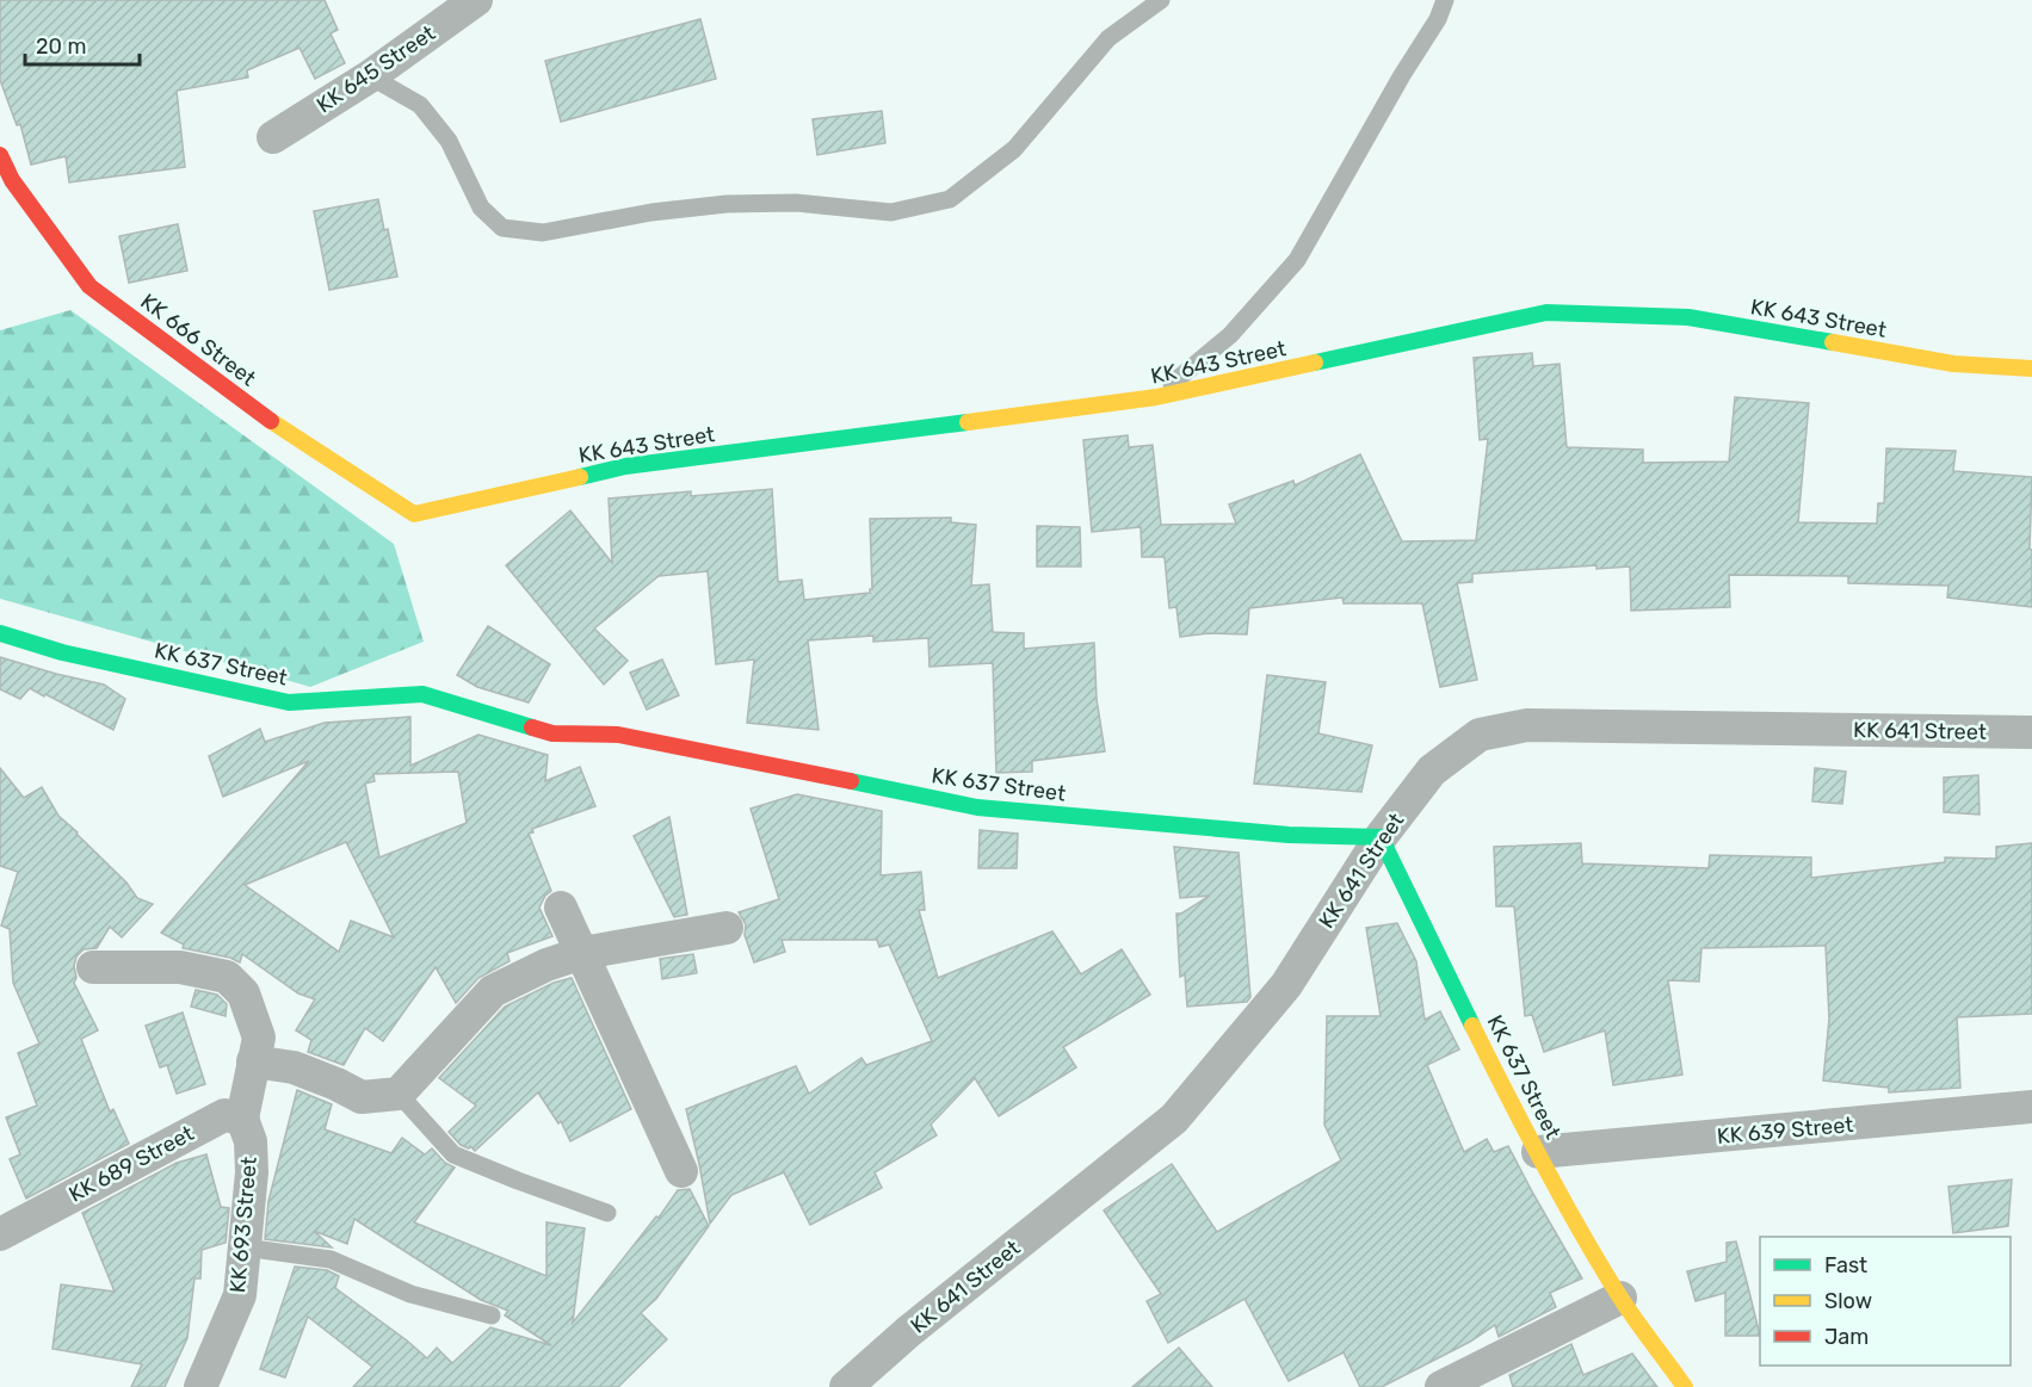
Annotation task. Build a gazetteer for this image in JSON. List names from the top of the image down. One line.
{"streets":{"street":["KK 645 Street","KK 643 Street","KK 666 Street","KK 637 Street","KK 641 Street","KK 639 Street","KK 689 Street","KK 693 Street"]},"crossings":[["KK 643 Street","KK 666 Street"],["KK 637 Street","KK 641 Street"],["KK 637 Street","KK 639 Street"],["KK 689 Street","KK 693 Street"]],"legend":["Fast","Slow","Jam"],"scale_bar":"20 m"}
